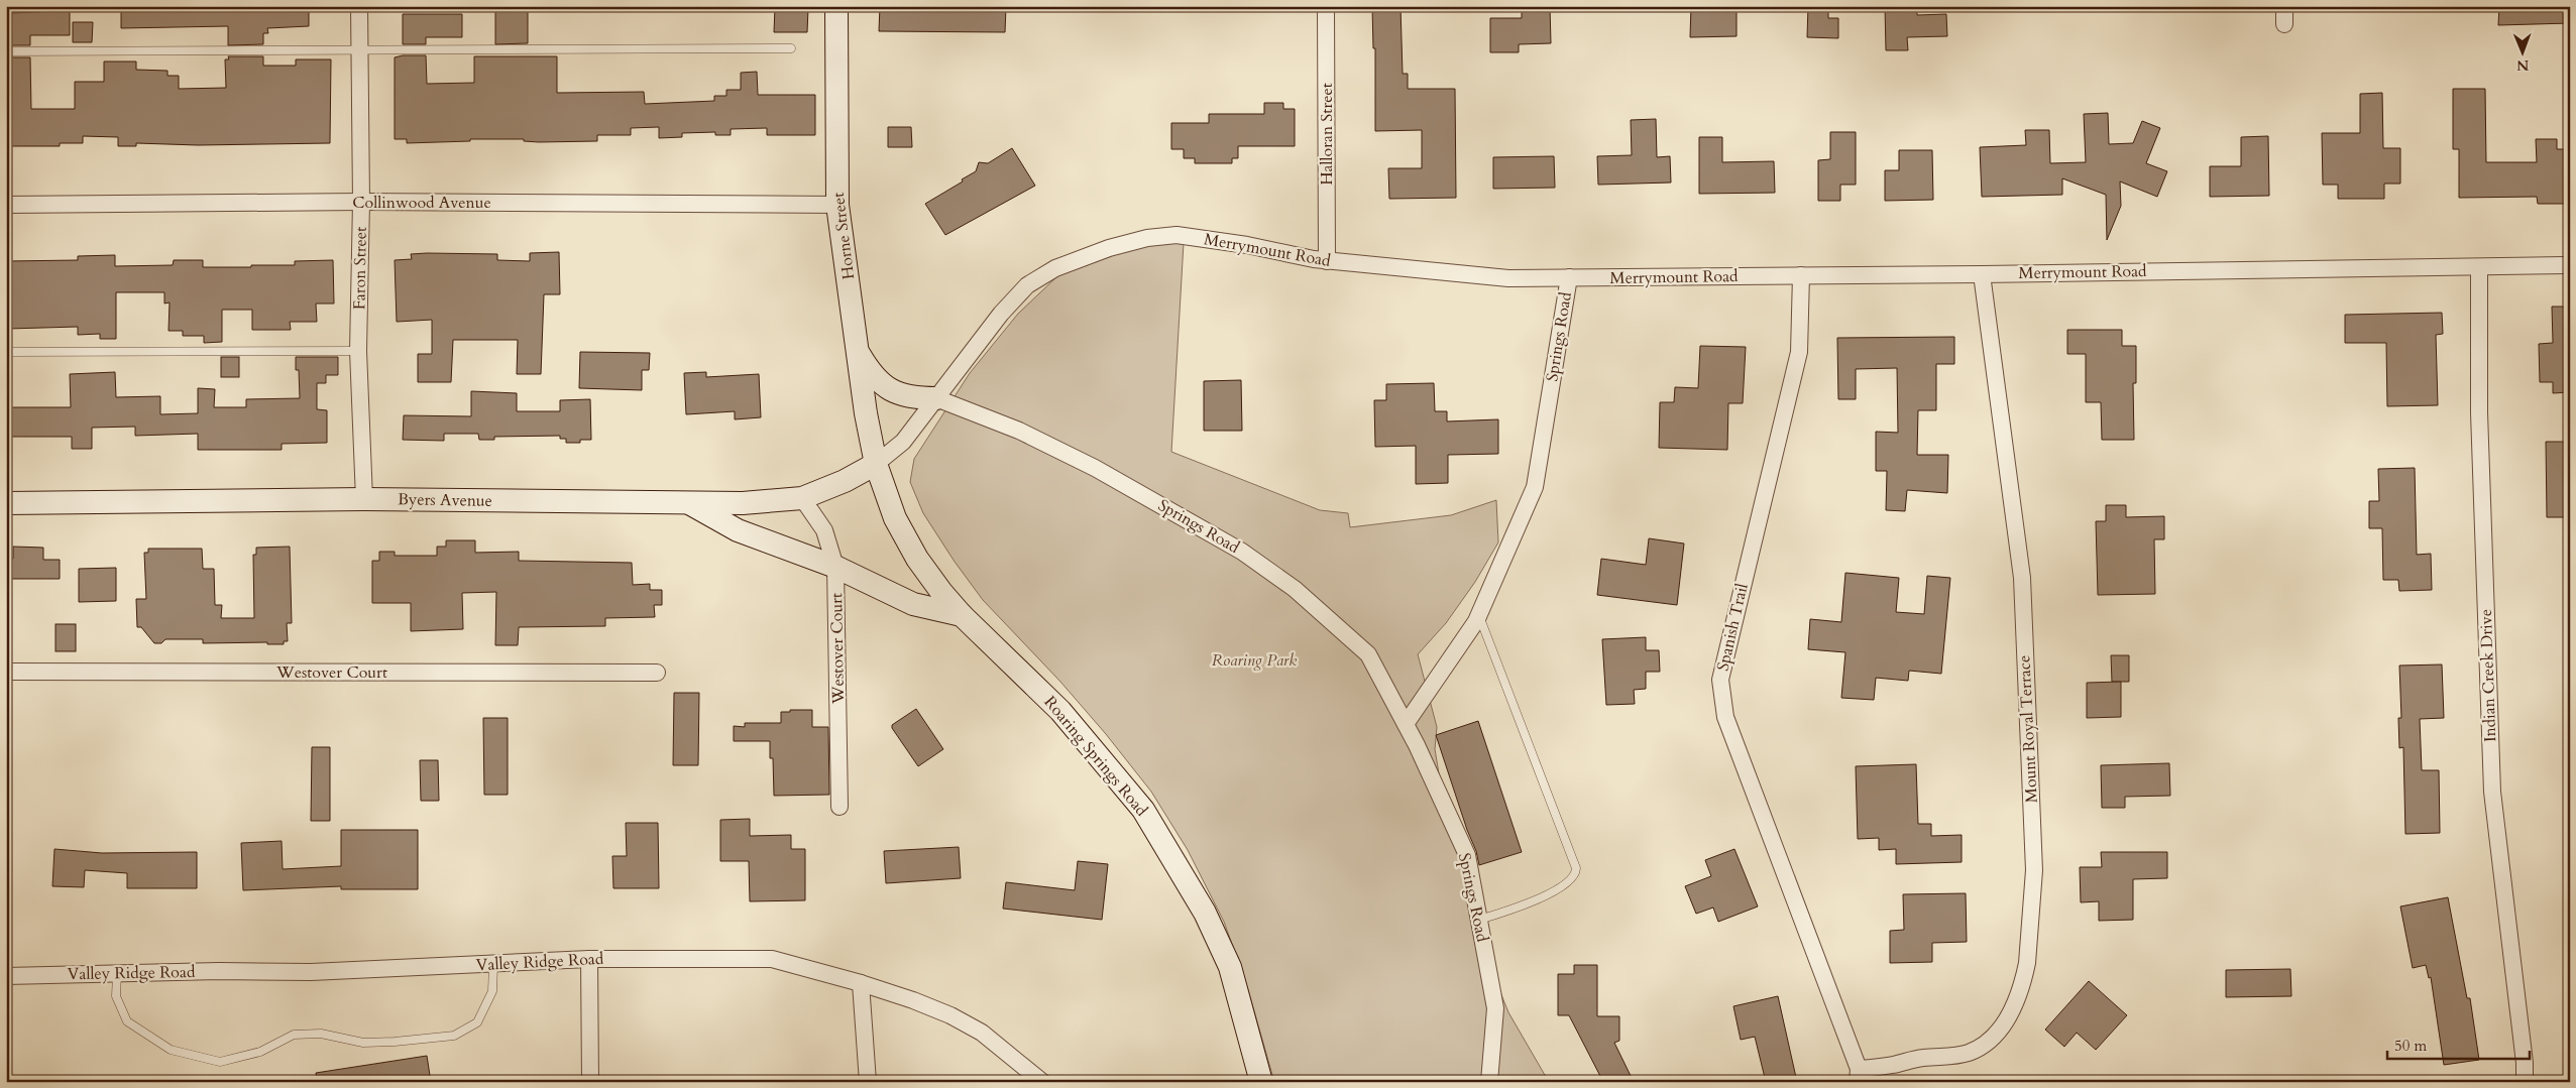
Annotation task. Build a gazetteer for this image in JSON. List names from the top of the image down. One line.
{"streets":{"street":["Halloran Street","Collinwood Avenue","Horne Street","Merrymount Road","Faron Street","Springs Road","Byers Avenue","Spanish Trail","Westover Court","Indian Creek Drive","Mount Royal Terrace","Roaring Springs Road","Valley Ridge Road"]},"crossings":[["Halloran Street","Merrymount Road"],["Collinwood Avenue","Horne Street"],["Collinwood Avenue","Faron Street"],["Horne Street","Merrymount Road"],["Horne Street","Byers Avenue"],["Horne Street","Roaring Springs Road"],["Merrymount Road","Springs Road"],["Merrymount Road","Byers Avenue"],["Merrymount Road","Spanish Trail"],["Merrymount Road","Indian Creek Drive"],["Merrymount Road","Mount Royal Terrace"],["Merrymount Road","Roaring Springs Road"],["Faron Street","Byers Avenue"],["Byers Avenue","Westover Court"],["Byers Avenue","Roaring Springs Road"],["Spanish Trail","Mount Royal Terrace"]],"parks":["Roaring Park"],"scale_bar":"50 m","north":"bottom"}
